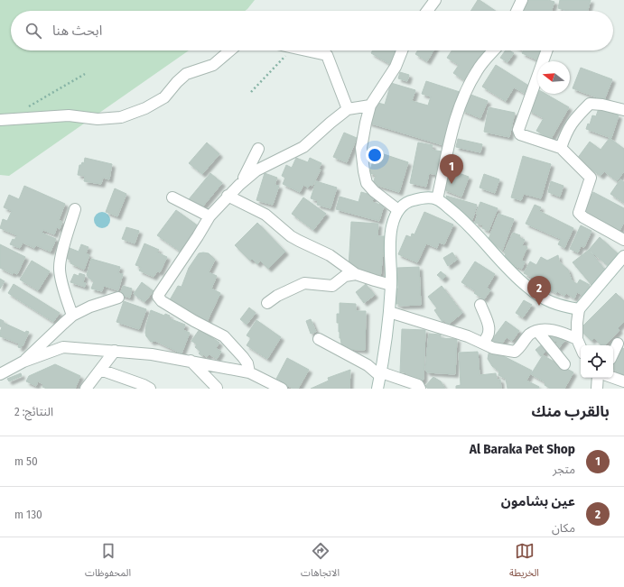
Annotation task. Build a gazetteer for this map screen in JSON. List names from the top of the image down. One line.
{"north":"left","page":{"search":"ابحث هنا","pins":["1","2"],"heading":["بالقرب منك","النتائج: 2"],"list":[{"mark":"1","name":"Al Baraka Pet Shop","note":"متجر","value":"50 m"},{"mark":"2","name":"عين بشامون","note":"مكان","value":"130 m"}],"nav":["الخريطة","الاتجاهات","المحفوظات"]}}
